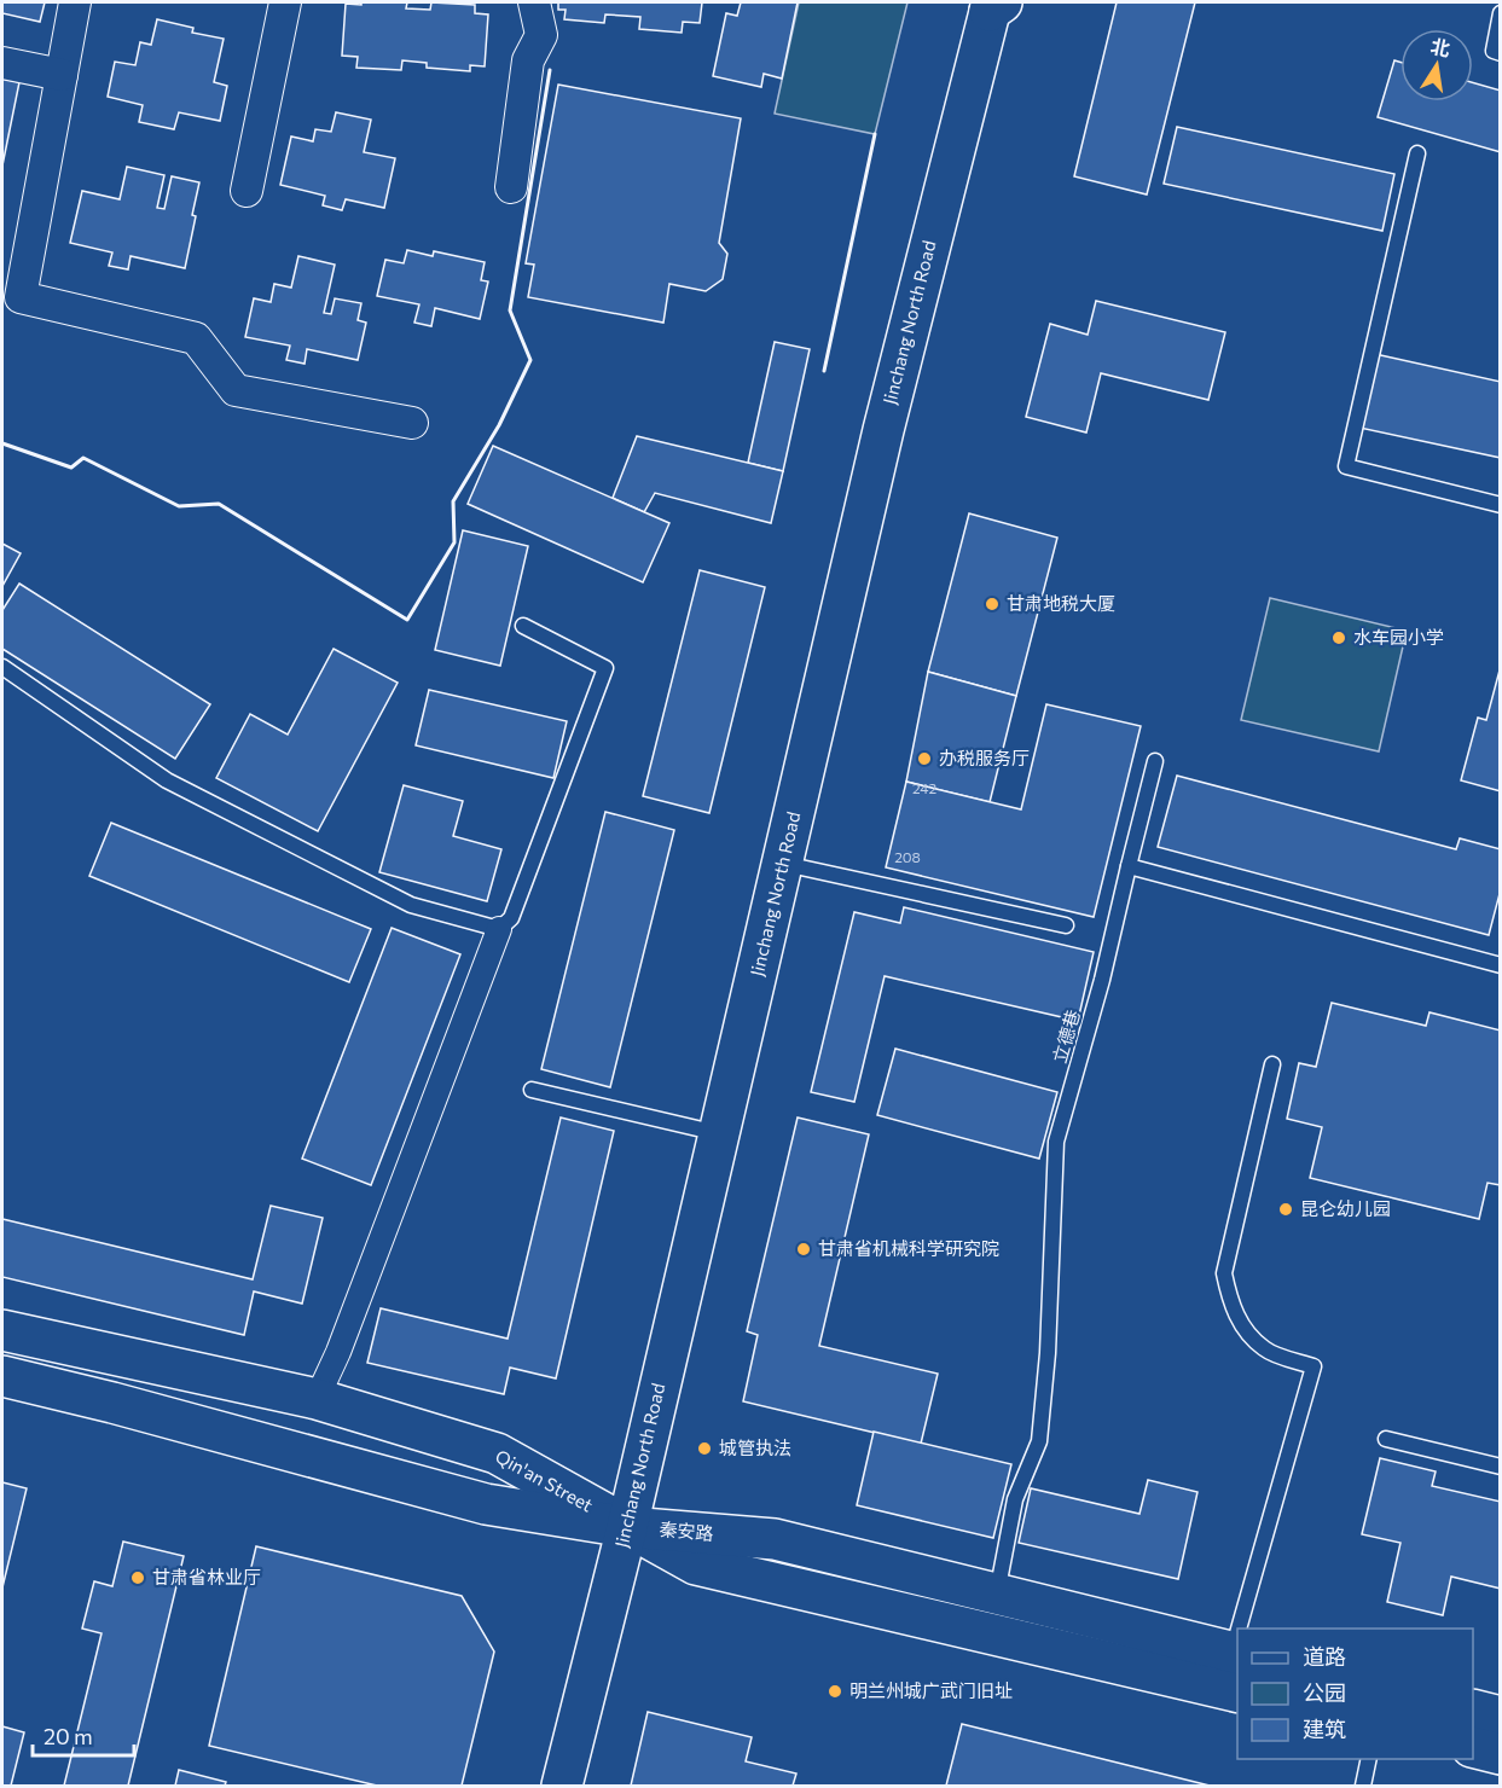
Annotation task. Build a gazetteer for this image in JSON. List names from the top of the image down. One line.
{"streets":{"main road":["Jinchang North Road","Qin'an Street","秦安路"],"lane":["立德巷"]},"crossings":[["Jinchang North Road","Qin'an Street"],["Jinchang North Road","秦安路"],["立德巷","秦安路"],["Qin'an Street","秦安路"]],"places":["甘肃地税大厦","水车园小学","办税服务厅","昆仑幼儿园","甘肃省机械科学研究院","城管执法","甘肃省林业厅","明兰州城广武门旧址"],"house_numbers":["242","208"],"legend":["道路","公园","建筑"],"scale_bar":"20 m","north":"top"}
